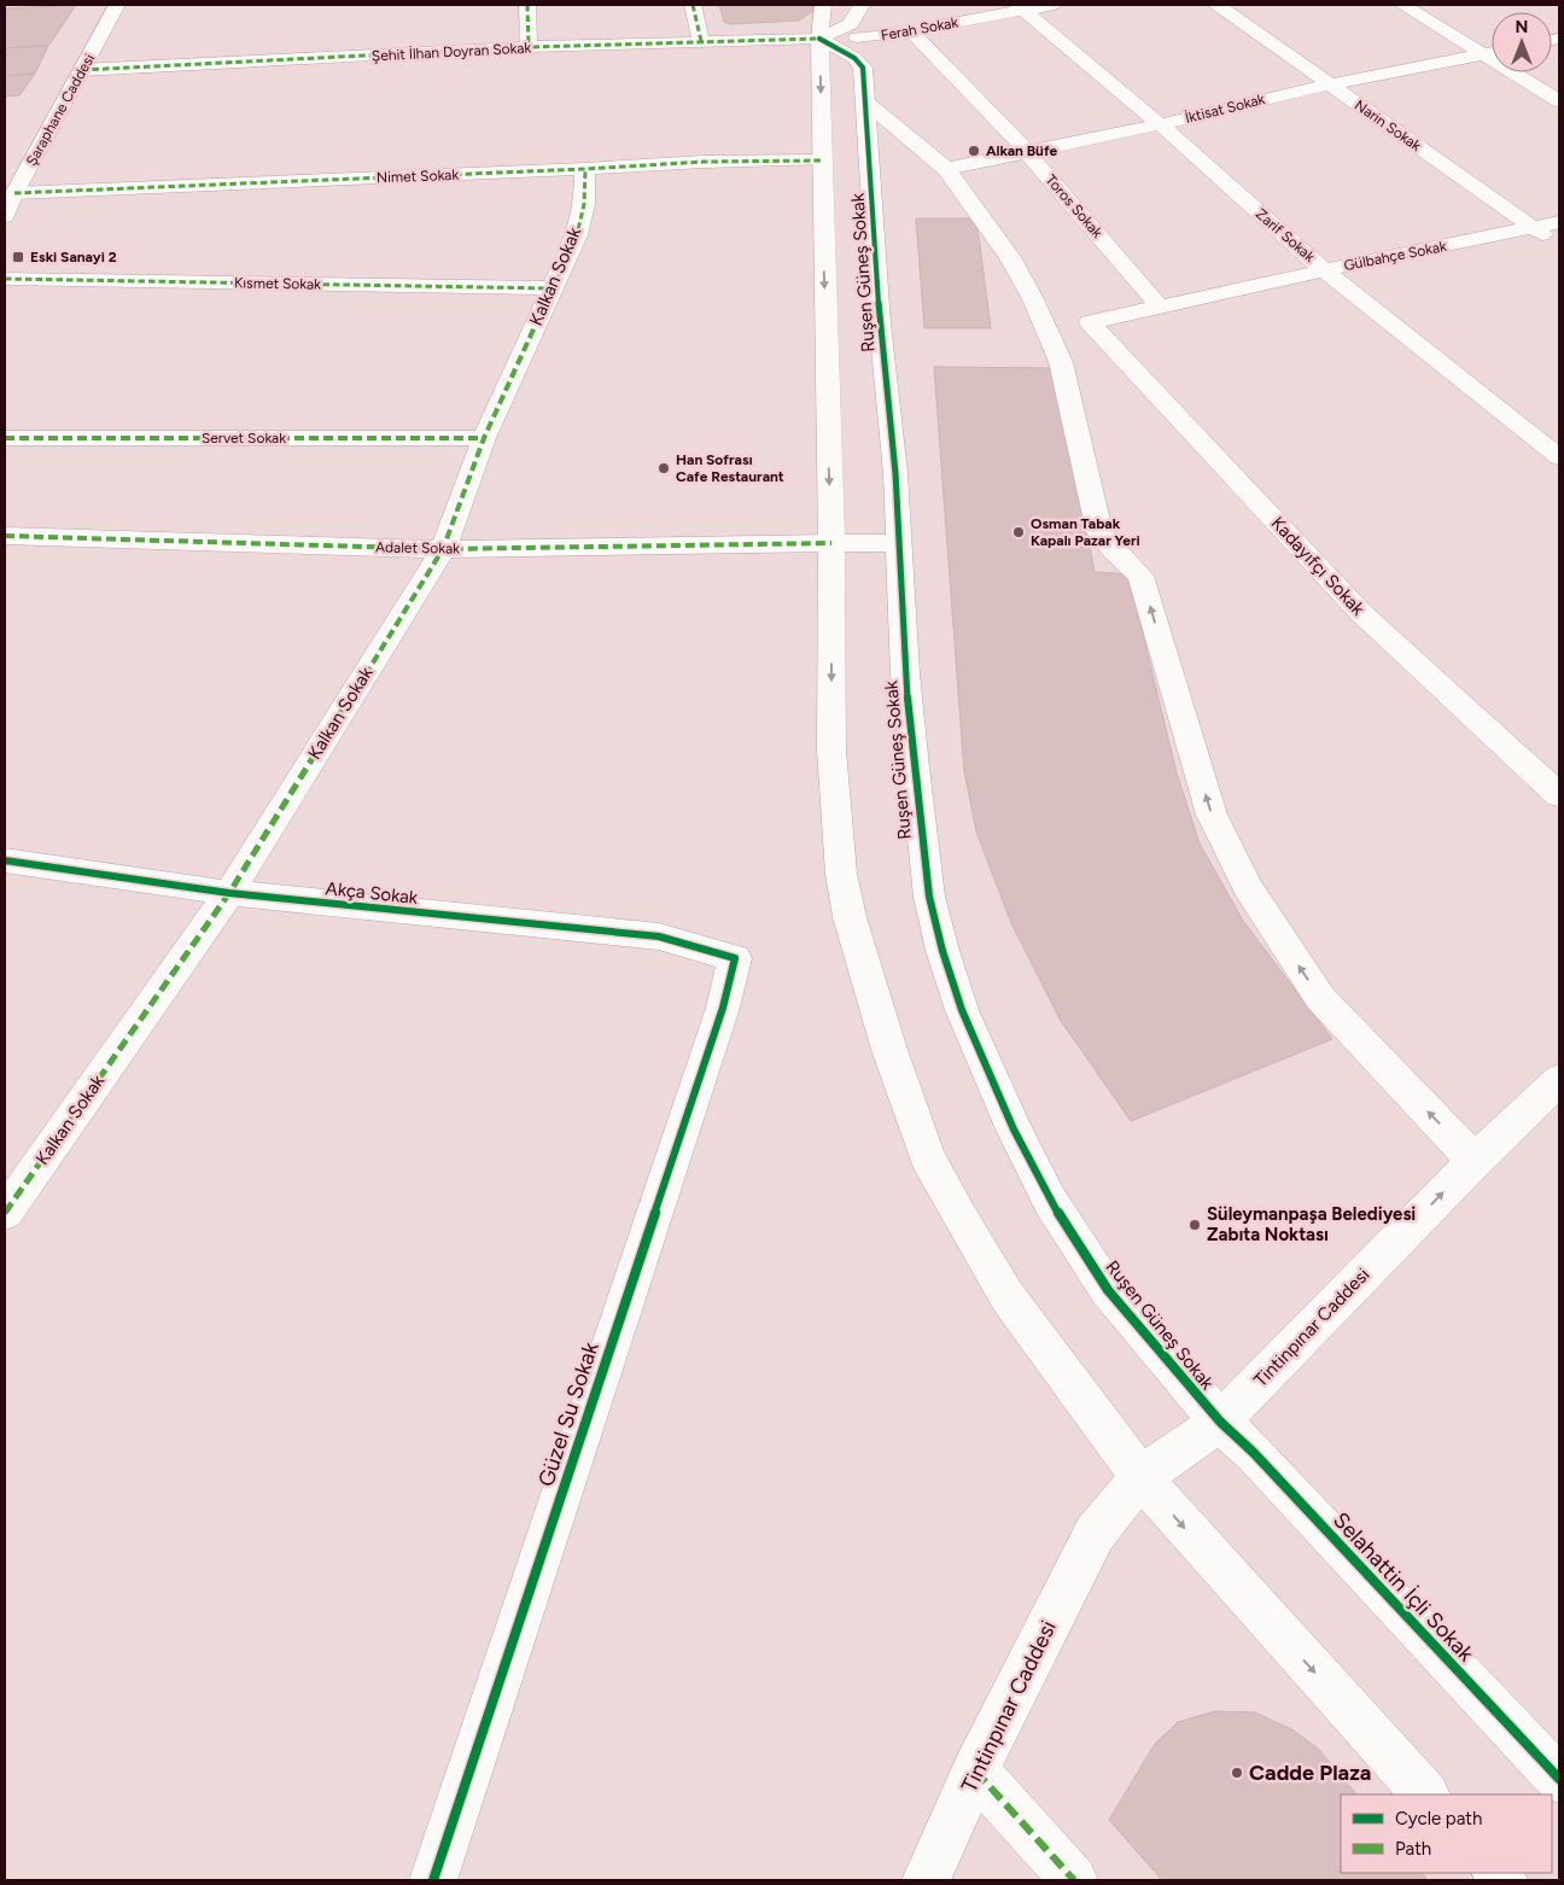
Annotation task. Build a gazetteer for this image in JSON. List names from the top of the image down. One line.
{"streets":{"street":["Ferah Sokak","Şehit İlhan Doyran Sokak","İktisat Sokak","Şaraphane Caddesi","Narin Sokak","Nimet Sokak","Toros Sokak","Zarif Sokak","Gülbahçe Sokak","Ruşen Güneş Sokak","Kalkan Sokak","Kısmet Sokak","Servet Sokak","Adalet Sokak","Kadayıfçı Sokak","Akça Sokak","Tintinpınar Caddesi","Güzel Su Sokak","Selahattin İçli Sokak"]},"crossings":[["Ferah Sokak","Toros Sokak"],["Ferah Sokak","Zarif Sokak"],["Şehit İlhan Doyran Sokak","Şaraphane Caddesi"],["Şehit İlhan Doyran Sokak","Ruşen Güneş Sokak"],["İktisat Sokak","Narin Sokak"],["İktisat Sokak","Toros Sokak"],["İktisat Sokak","Zarif Sokak"],["Şaraphane Caddesi","Nimet Sokak"],["Narin Sokak","Gülbahçe Sokak"],["Nimet Sokak","Ruşen Güneş Sokak"],["Nimet Sokak","Kalkan Sokak"],["Toros Sokak","Gülbahçe Sokak"],["Zarif Sokak","Gülbahçe Sokak"],["Gülbahçe Sokak","Kadayıfçı Sokak"],["Ruşen Güneş Sokak","Adalet Sokak"],["Ruşen Güneş Sokak","Tintinpınar Caddesi"],["Ruşen Güneş Sokak","Selahattin İçli Sokak"],["Kalkan Sokak","Kısmet Sokak"],["Kalkan Sokak","Servet Sokak"],["Kalkan Sokak","Adalet Sokak"],["Kalkan Sokak","Akça Sokak"],["Akça Sokak","Güzel Su Sokak"],["Tintinpınar Caddesi","Selahattin İçli Sokak"]],"one_way":["Tintinpınar Caddesi"],"places":{"other":["Alkan Büfe","Han Sofrası Cafe Restaurant","Osman Tabak Kapalı Pazar Yeri","Süleymanpaşa Belediyesi Zabıta Noktası","Cadde Plaza"],"transit":["Eski Sanayi 2"]},"legend":["Cycle path","Path"],"north":"top"}
